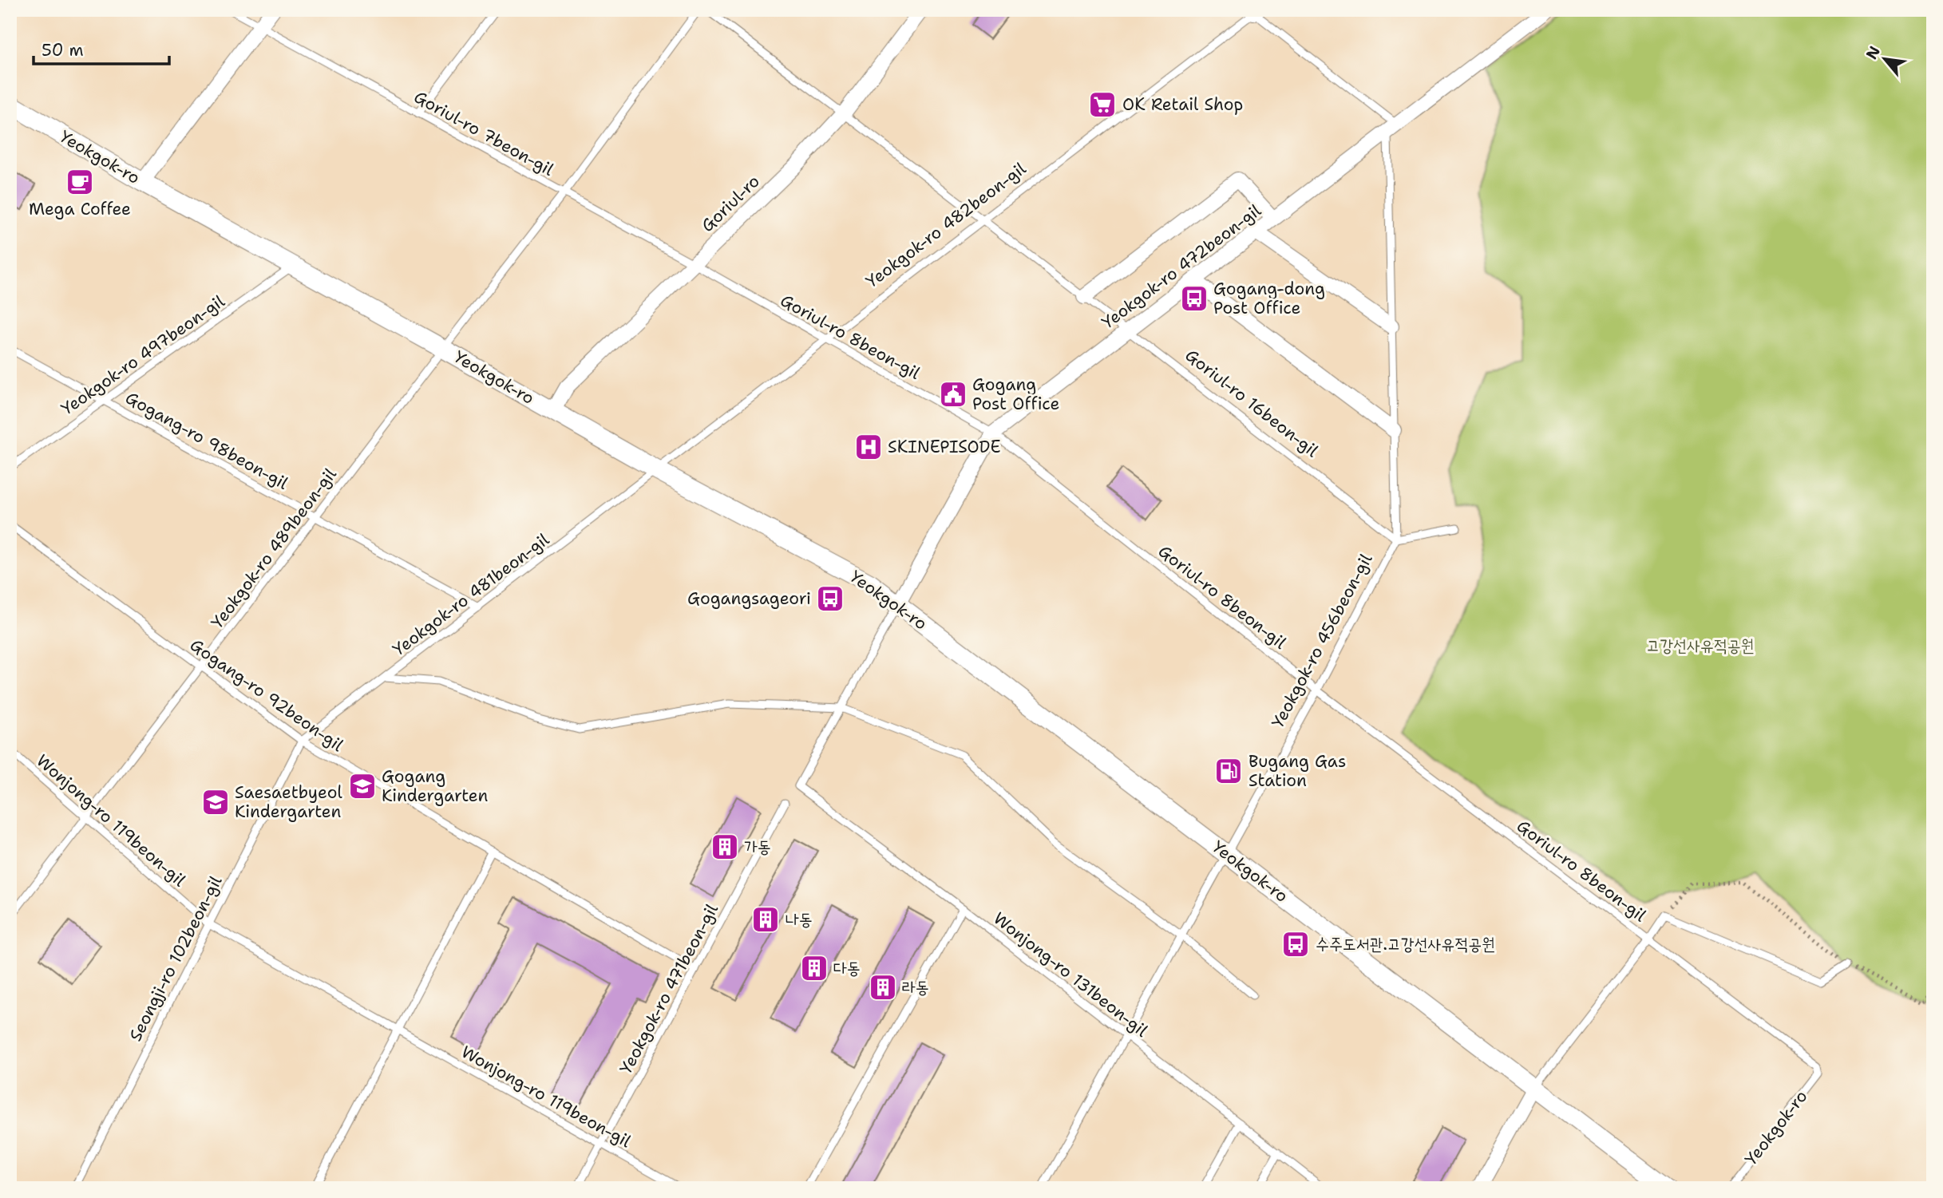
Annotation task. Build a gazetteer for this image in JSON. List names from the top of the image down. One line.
{"streets":{"street":["Yeokgok-ro","Goriul-ro","Yeokgok-ro 472beon-gil"],"lane":["Goriul-ro 7beon-gil","Yeokgok-ro 482beon-gil","Goriul-ro 8beon-gil","Yeokgok-ro 497beon-gil","Goriul-ro 16beon-gil","Gogang-ro 98beon-gil","Yeokgok-ro 489beon-gil","Yeokgok-ro 481beon-gil","Yeokgok-ro 456beon-gil","Gogang-ro 92beon-gil","Wonjong-ro 119beon-gil","Seongji-ro 102beon-gil","Wonjong-ro 131beon-gil","Yeokgok-ro 471beon-gil"]},"crossings":[["Goriul-ro 7beon-gil","Goriul-ro"],["Goriul-ro 7beon-gil","Goriul-ro 8beon-gil"],["Goriul-ro 7beon-gil","Yeokgok-ro 489beon-gil"],["Yeokgok-ro","Goriul-ro"],["Yeokgok-ro","Yeokgok-ro 482beon-gil"],["Yeokgok-ro","Yeokgok-ro 472beon-gil"],["Yeokgok-ro","Goriul-ro 8beon-gil"],["Yeokgok-ro","Yeokgok-ro 497beon-gil"],["Yeokgok-ro","Yeokgok-ro 489beon-gil"],["Yeokgok-ro","Yeokgok-ro 481beon-gil"],["Yeokgok-ro","Yeokgok-ro 456beon-gil"],["Goriul-ro","Goriul-ro 8beon-gil"],["Goriul-ro","Goriul-ro 16beon-gil"],["Yeokgok-ro 482beon-gil","Goriul-ro 8beon-gil"],["Yeokgok-ro 482beon-gil","Goriul-ro 16beon-gil"],["Yeokgok-ro 482beon-gil","Yeokgok-ro 481beon-gil"],["Yeokgok-ro 472beon-gil","Goriul-ro 8beon-gil"],["Yeokgok-ro 472beon-gil","Goriul-ro 16beon-gil"],["Yeokgok-ro 472beon-gil","Yeokgok-ro 456beon-gil"],["Goriul-ro 8beon-gil","Yeokgok-ro 456beon-gil"],["Yeokgok-ro 497beon-gil","Gogang-ro 98beon-gil"],["Goriul-ro 16beon-gil","Yeokgok-ro 456beon-gil"],["Gogang-ro 98beon-gil","Yeokgok-ro 489beon-gil"],["Gogang-ro 98beon-gil","Yeokgok-ro 481beon-gil"],["Yeokgok-ro 489beon-gil","Gogang-ro 92beon-gil"],["Yeokgok-ro 489beon-gil","Wonjong-ro 119beon-gil"],["Yeokgok-ro 481beon-gil","Gogang-ro 92beon-gil"],["Yeokgok-ro 481beon-gil","Seongji-ro 102beon-gil"],["Yeokgok-ro 456beon-gil","Wonjong-ro 131beon-gil"],["Gogang-ro 92beon-gil","Seongji-ro 102beon-gil"],["Gogang-ro 92beon-gil","Yeokgok-ro 471beon-gil"],["Wonjong-ro 119beon-gil","Seongji-ro 102beon-gil"],["Wonjong-ro 119beon-gil","Yeokgok-ro 471beon-gil"]],"parks":["고강선사유적공원"],"places":{"supermarket":["OK Retail Shop"],"cafe":["Mega Coffee"],"bus stop":["Gogang-dong Post Office","Gogangsageori","수주도서관.고강선사유적공원"],"public building":["Gogang Post Office"],"hospital":["SKINEPISODE"],"fuel station":["Bugang Gas Station"],"school or university":["Gogang Kindergarten","Saesaetbyeol Kindergarten"],"building":["가동","나동","다동","라동"]},"scale_bar":"50 m","north":"top left"}
